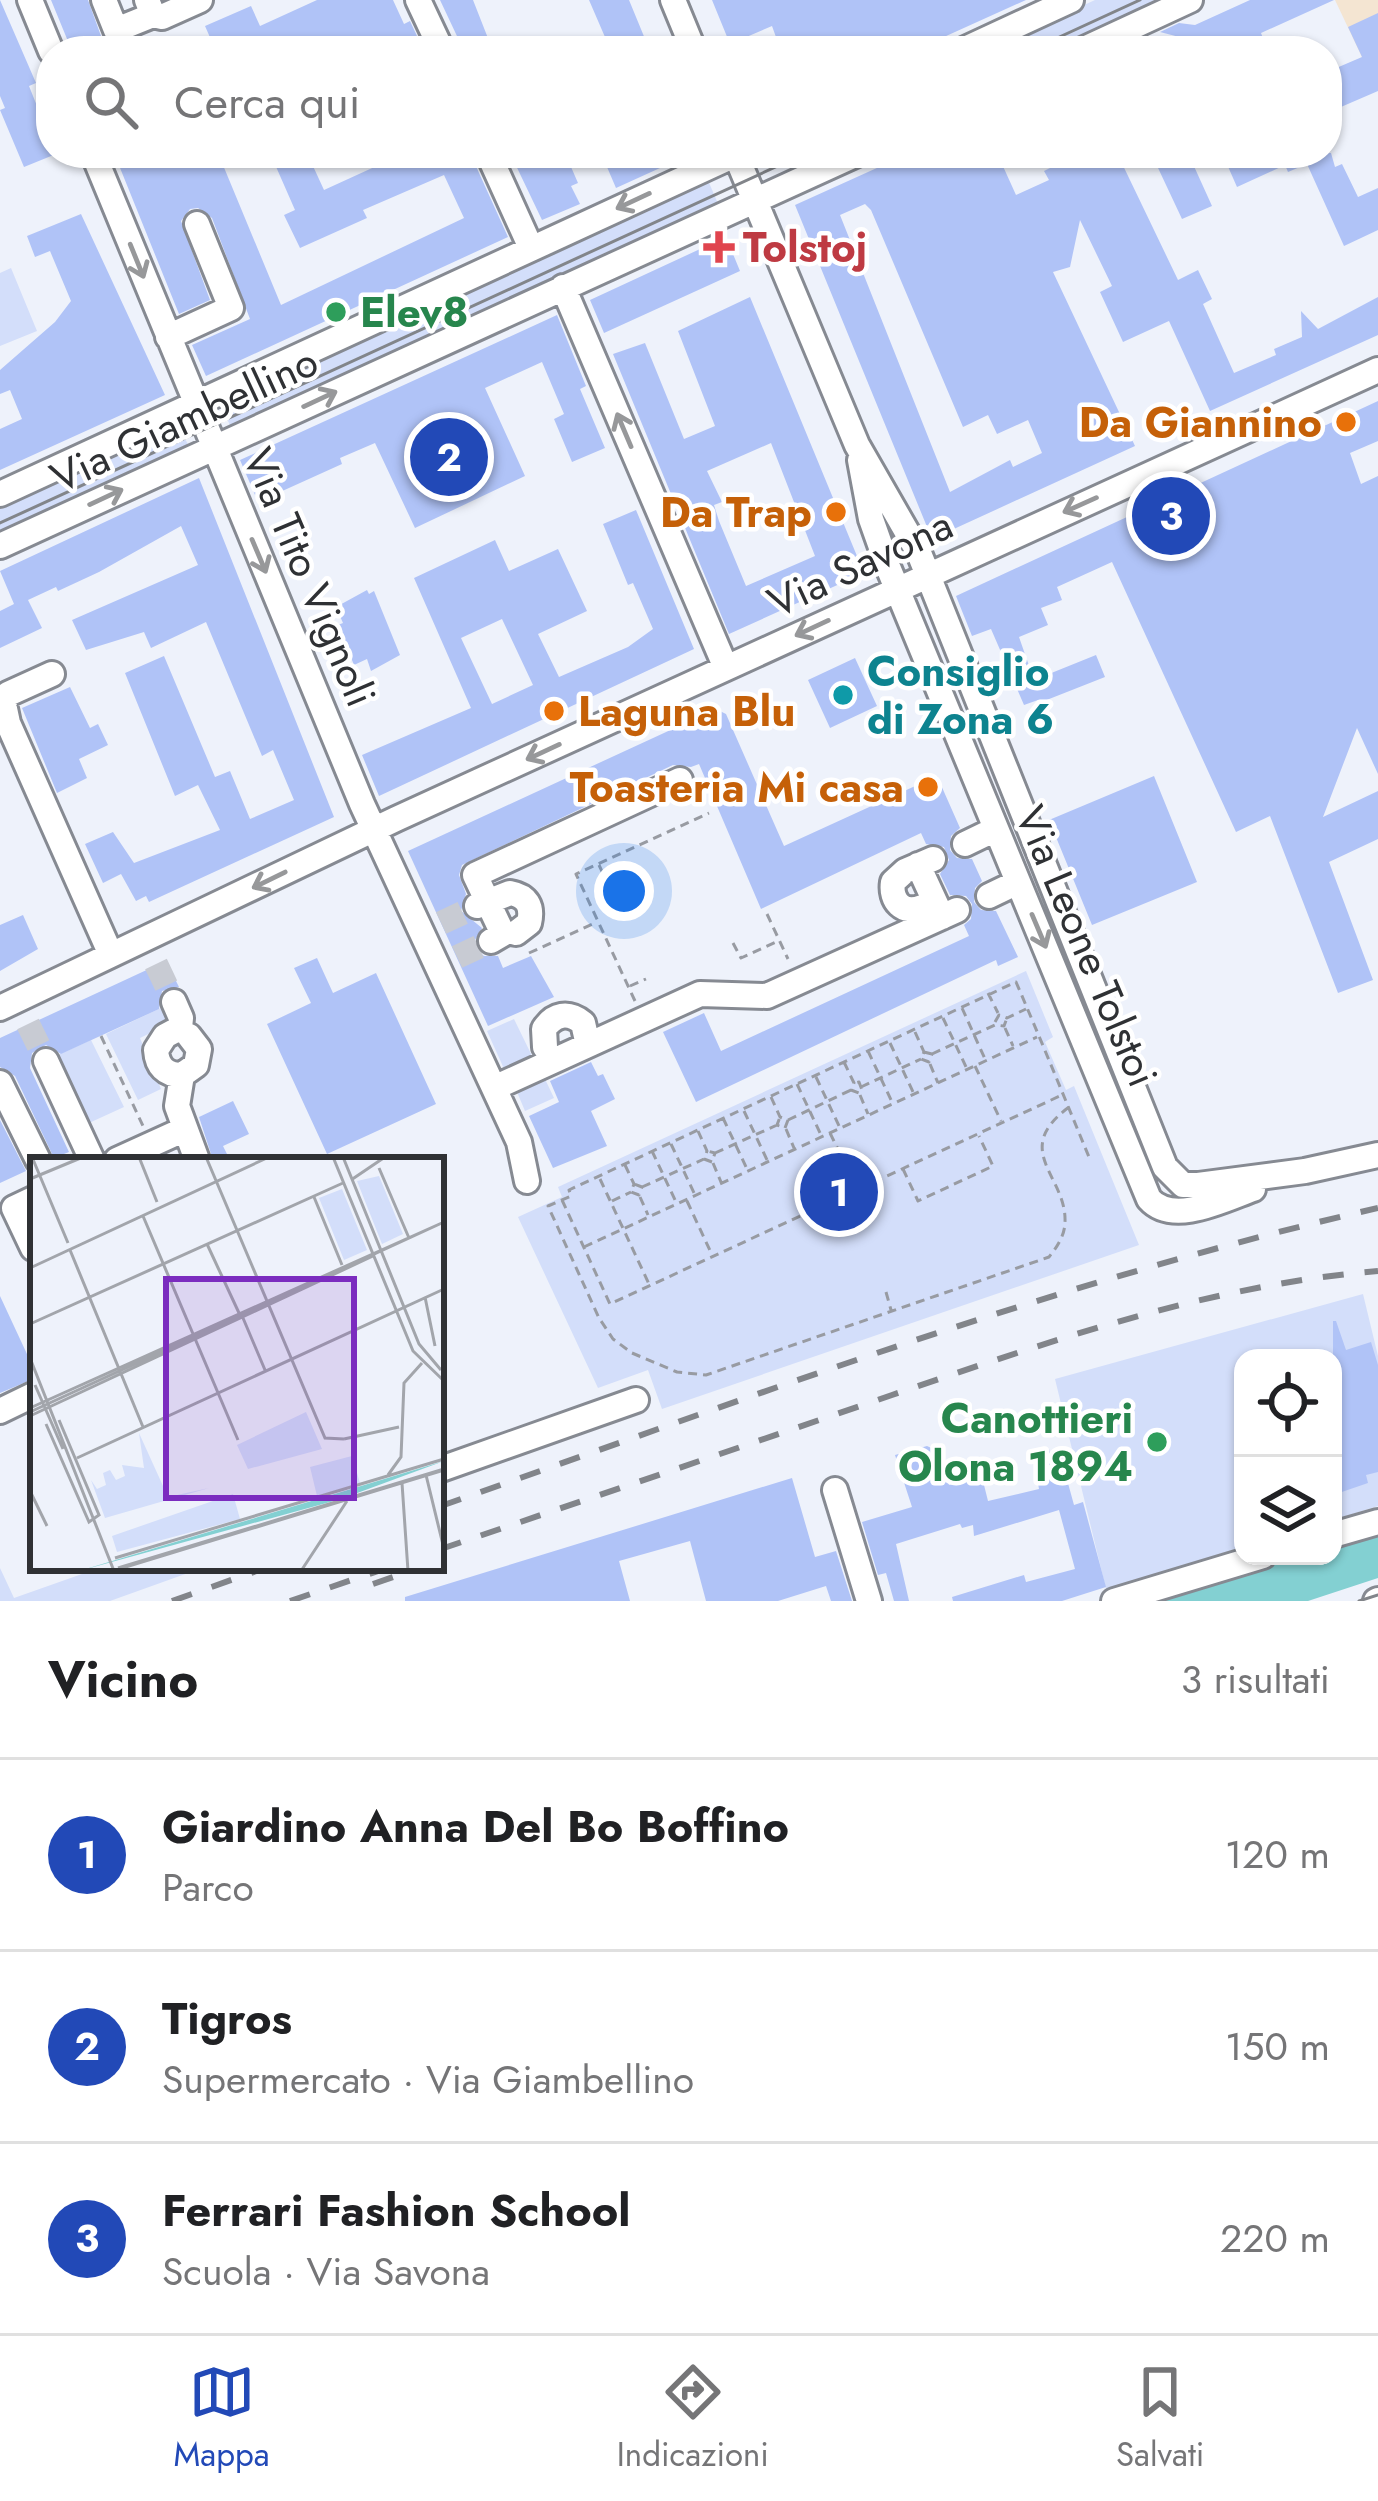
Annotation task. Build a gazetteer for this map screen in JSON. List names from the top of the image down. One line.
{"streets":{"street":["Via Giambellino","Via Savona","Via Tito Vignoli","Via Leone Tolstoi"]},"crossings":[["Via Giambellino","Via Tito Vignoli"],["Via Giambellino","Via Leone Tolstoi"],["Via Savona","Via Tito Vignoli"],["Via Savona","Via Leone Tolstoi"]],"one_way":["Via Savona","Via Tito Vignoli"],"places":{"health":["Tolstoj"],"other":["Elev8","Da Giannino","Da Trap","Consiglio di Zona 6","Laguna Blu","Toasteria Mi casa","Canottieri Olona 1894"]},"page":{"search":"Cerca qui","pins":["2","3","1"],"heading":["Vicino","3 risultati"],"list":[{"mark":"1","name":"Giardino Anna Del Bo Boffino","note":"Parco","value":"120 m"},{"mark":"2","name":"Tigros","note":"Supermercato · Via Giambellino","value":"150 m"},{"mark":"3","name":"Ferrari Fashion School","note":"Scuola · Via Savona","value":"220 m"}],"nav":["Mappa","Indicazioni","Salvati"]}}
